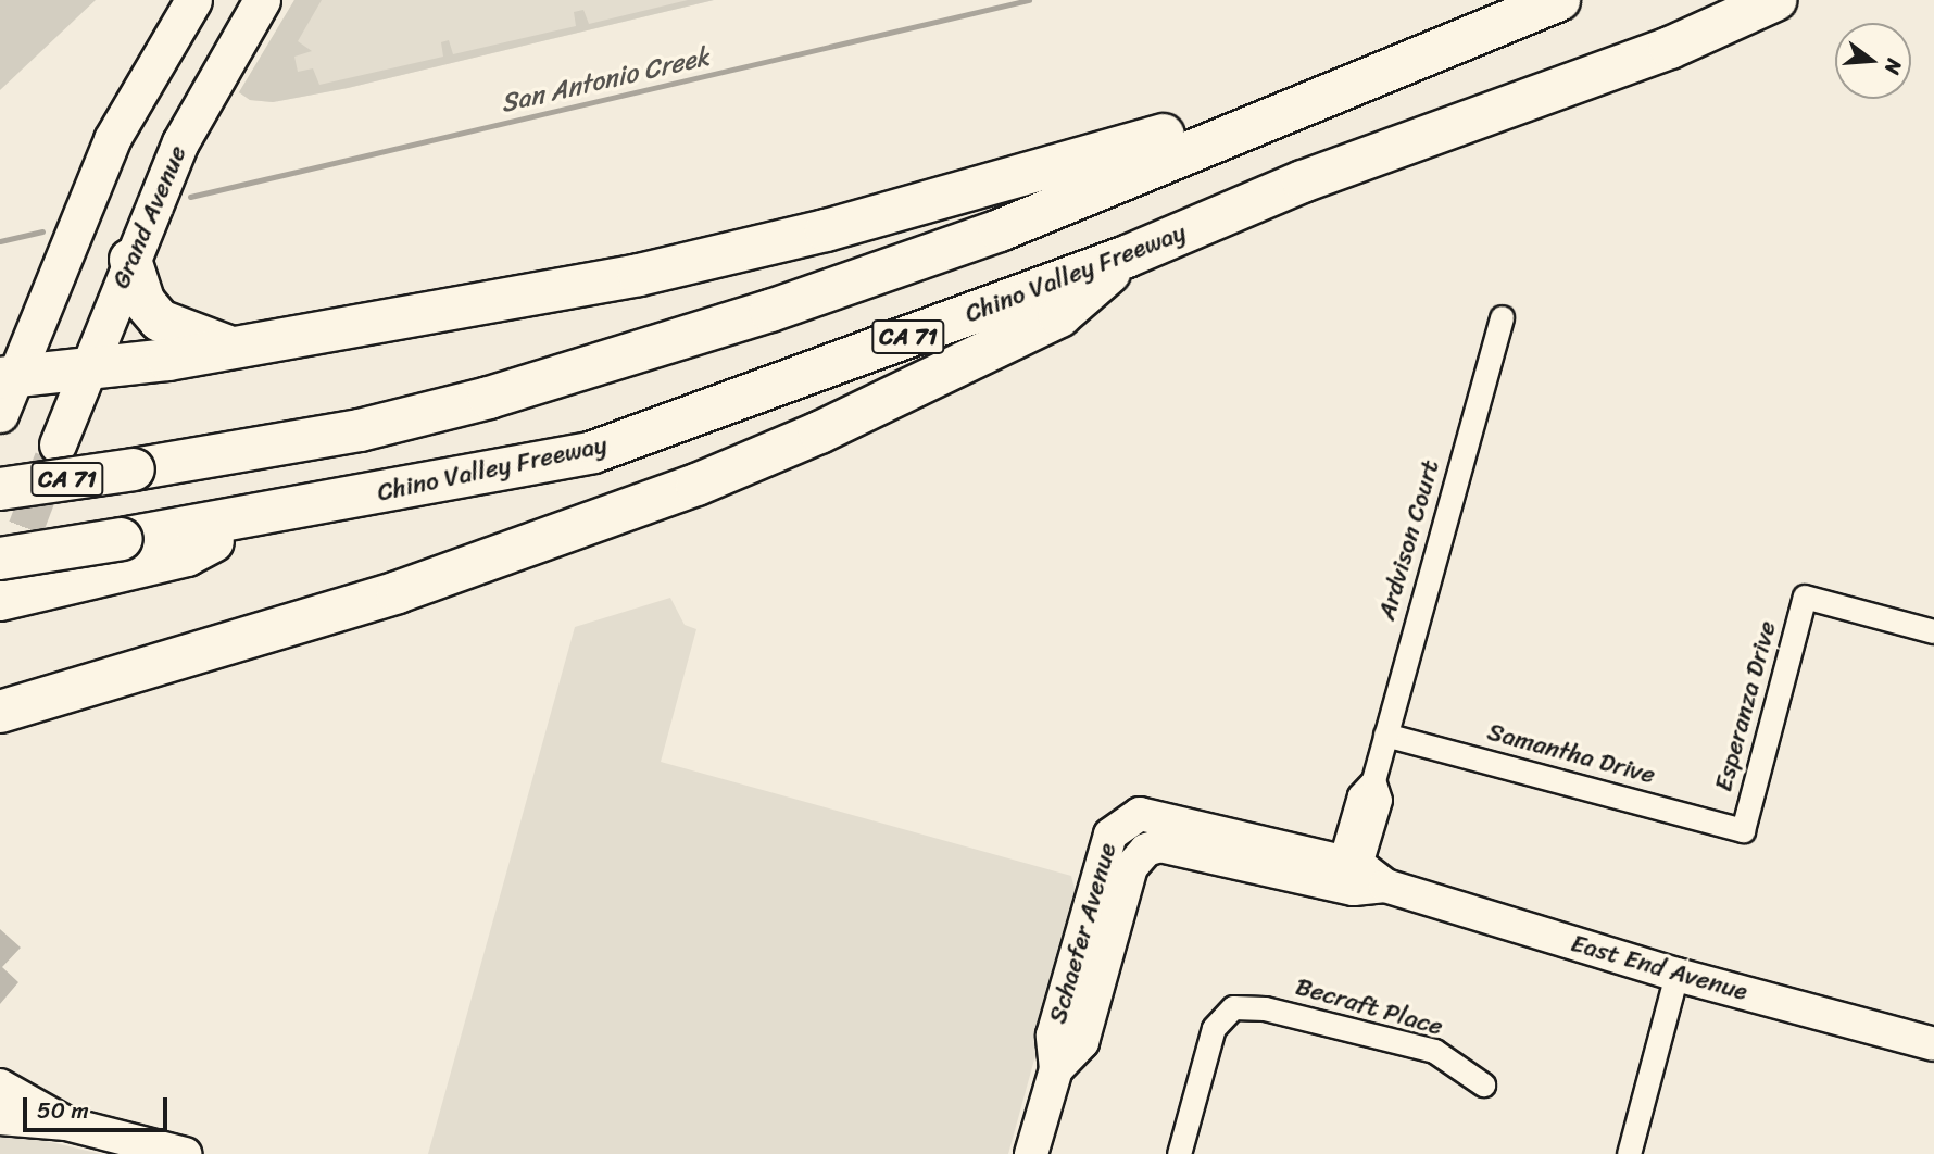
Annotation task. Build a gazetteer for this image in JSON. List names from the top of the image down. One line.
{"streets":{"highway":["Chino Valley Freeway","CA 71"],"main road":["Grand Avenue","Schaefer Avenue","East End Avenue"],"street":["Ardvison Court","Esperanza Drive","Samantha Drive","Becraft Place"]},"crossings":[["Ardvison Court","Samantha Drive"],["Ardvison Court","East End Avenue"],["Esperanza Drive","Samantha Drive"],["Schaefer Avenue","East End Avenue"]],"water":["San Antonio Creek"],"scale_bar":"50 m","north":"right"}
